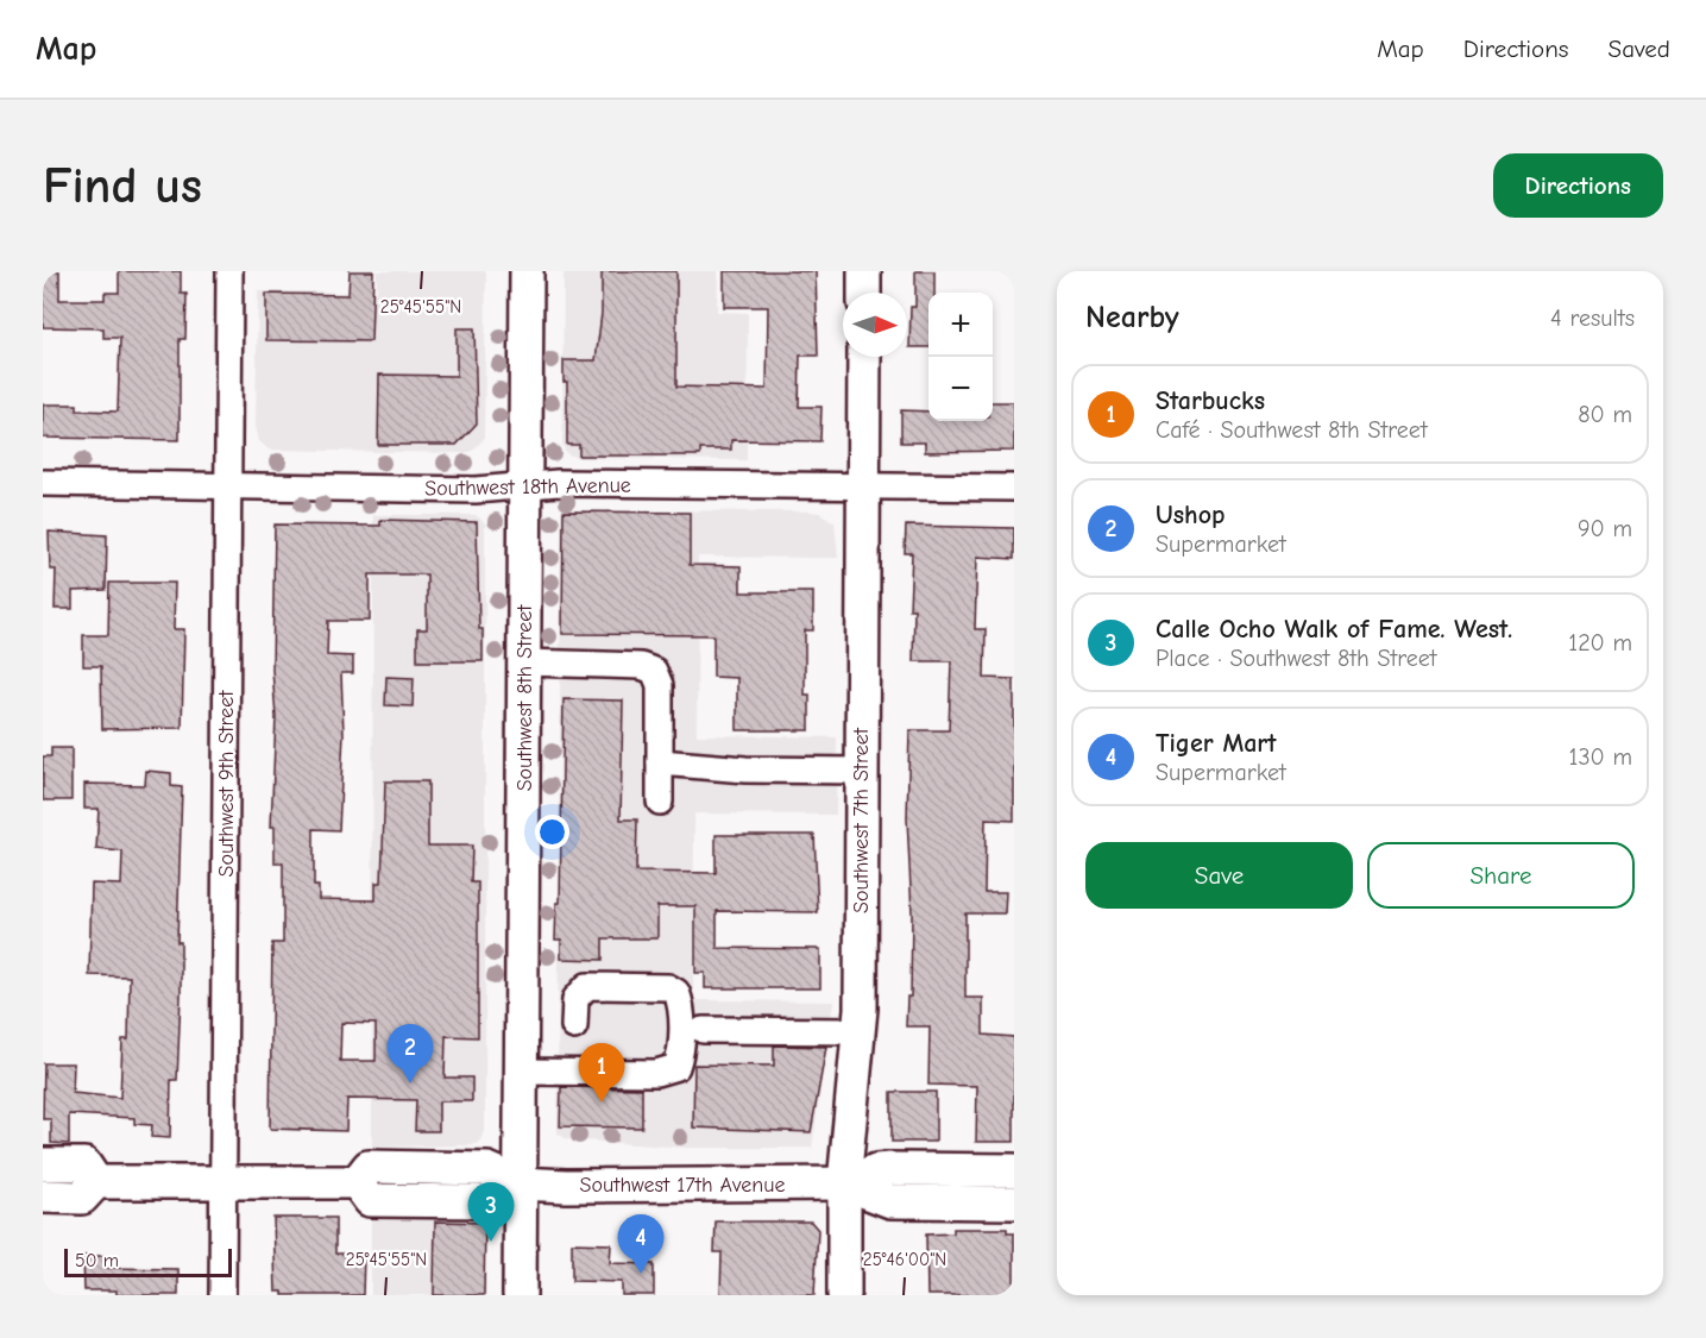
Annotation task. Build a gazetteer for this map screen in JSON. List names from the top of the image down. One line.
{"streets":{"main road":["Southwest 8th Street","Southwest 7th Street","Southwest 17th Avenue"],"street":["Southwest 18th Avenue","Southwest 9th Street"]},"crossings":[["Southwest 18th Avenue","Southwest 8th Street"],["Southwest 18th Avenue","Southwest 9th Street"],["Southwest 18th Avenue","Southwest 7th Street"],["Southwest 8th Street","Southwest 17th Avenue"],["Southwest 9th Street","Southwest 17th Avenue"],["Southwest 7th Street","Southwest 17th Avenue"]],"scale_bar":"50 m","north":"right","page":{"header":"Map","nav":["Map","Directions","Saved"],"buttons":["Directions",["Save","Share"]],"title":"Find us","heading":["Nearby","4 results"],"map_buttons":["+","−"],"list":[{"mark":"1","name":"Starbucks","note":"Café · Southwest 8th Street","value":"80 m"},{"mark":"2","name":"Ushop","note":"Supermarket","value":"90 m"},{"mark":"3","name":"Calle Ocho Walk of Fame. West.","note":"Place · Southwest 8th Street","value":"120 m"},{"mark":"4","name":"Tiger Mart","note":"Supermarket","value":"130 m"}],"pins":["2","1","3","4"],"scale":"50 m"},"coordinates":["25°45'55\"N","25°46'00\"N"]}
